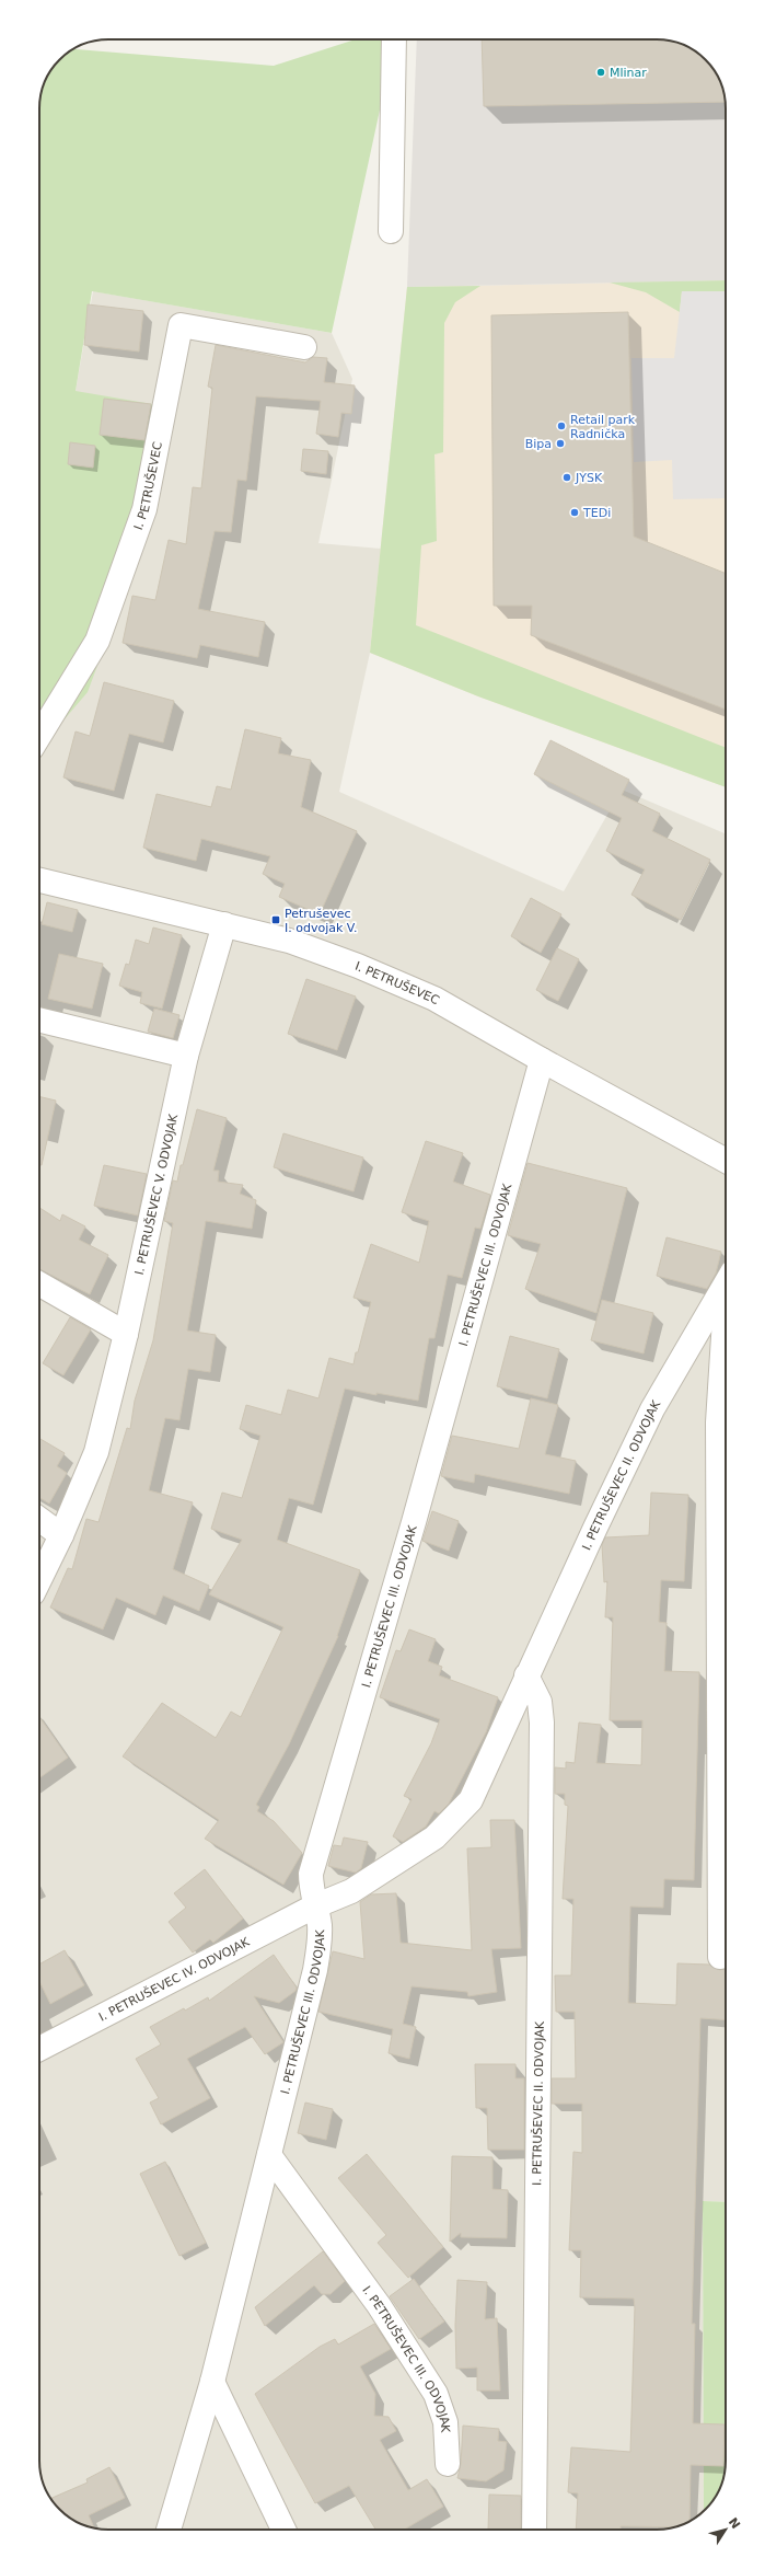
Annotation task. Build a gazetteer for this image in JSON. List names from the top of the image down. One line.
{"streets":{"street":["I. PETRUŠEVEC","I. PETRUŠEVEC V. ODVOJAK","I. PETRUŠEVEC III. ODVOJAK","I. PETRUŠEVEC II. ODVOJAK","I. PETRUŠEVEC IV. ODVOJAK"]},"crossings":[["I. PETRUŠEVEC","I. PETRUŠEVEC V. ODVOJAK"],["I. PETRUŠEVEC","I. PETRUŠEVEC III. ODVOJAK"],["I. PETRUŠEVEC III. ODVOJAK","I. PETRUŠEVEC II. ODVOJAK"],["I. PETRUŠEVEC III. ODVOJAK","I. PETRUŠEVEC IV. ODVOJAK"],["I. PETRUŠEVEC II. ODVOJAK","I. PETRUŠEVEC IV. ODVOJAK"]],"places":{"other":["Mlinar","Retail park Radnička","Bipa","JYSK","TEDi"],"transit":["Petruševec I. odvojak V."]},"north":"top right"}
